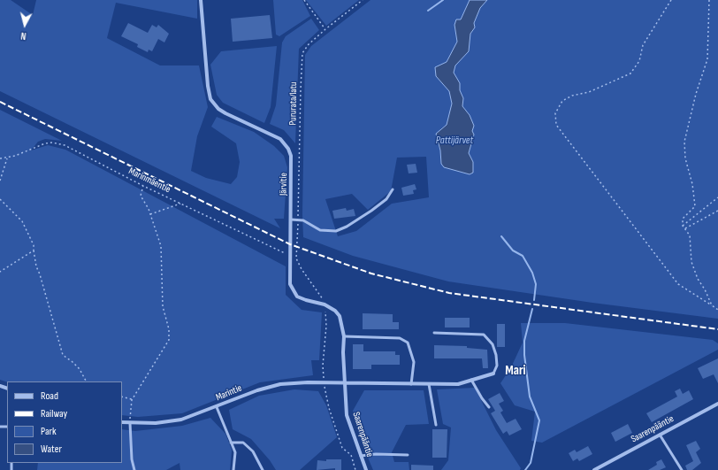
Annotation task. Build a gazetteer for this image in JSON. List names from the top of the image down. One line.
{"streets":{"street":["Järvitie","Marintie","Saarenpääntie"],"path":["Pururata/latu","Marinmäentie"]},"crossings":[["Pururata/latu","Järvitie"],["Marinmäentie","Järvitie"],["Järvitie","Marintie"],["Järvitie","Saarenpääntie"],["Marintie","Saarenpääntie"]],"districts":["Mari"],"water":["Pattijärvet"],"legend":["Road","Railway","Park","Water"],"north":"bottom"}
